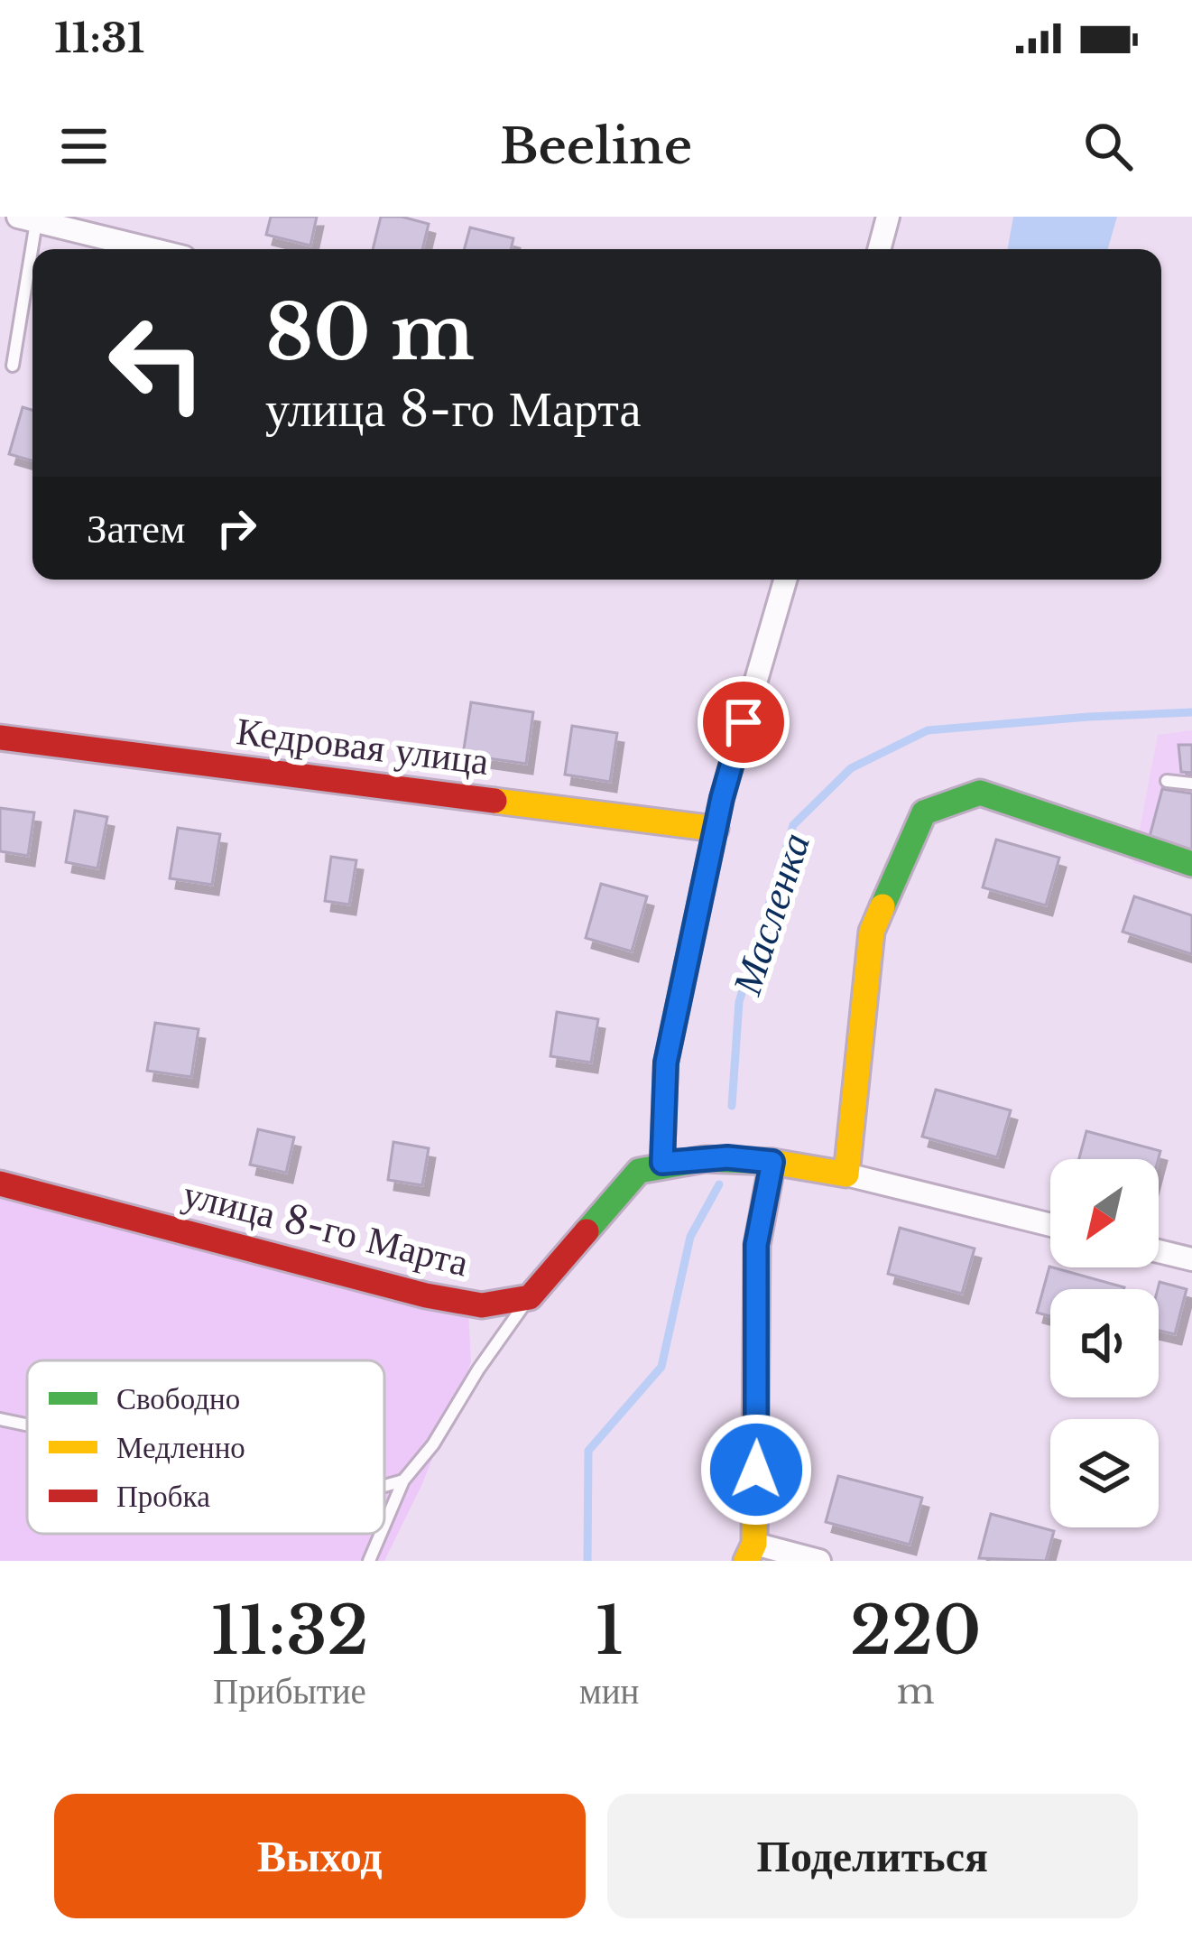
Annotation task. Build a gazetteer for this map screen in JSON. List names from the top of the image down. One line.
{"streets":{"street":["Кедровая улица","улица 8-го Марта"]},"water":["Масленка"],"legend":["Свободно","Медленно","Пробка"],"north":"bottom left","page":{"status":"11:31","header":"Beeline","turn":["80 m","улица 8-го Марта"],"then":"Затем","eta":["11:32","Прибытие","1","мин","220","m"],"buttons":["Выход","Поделиться"]}}
